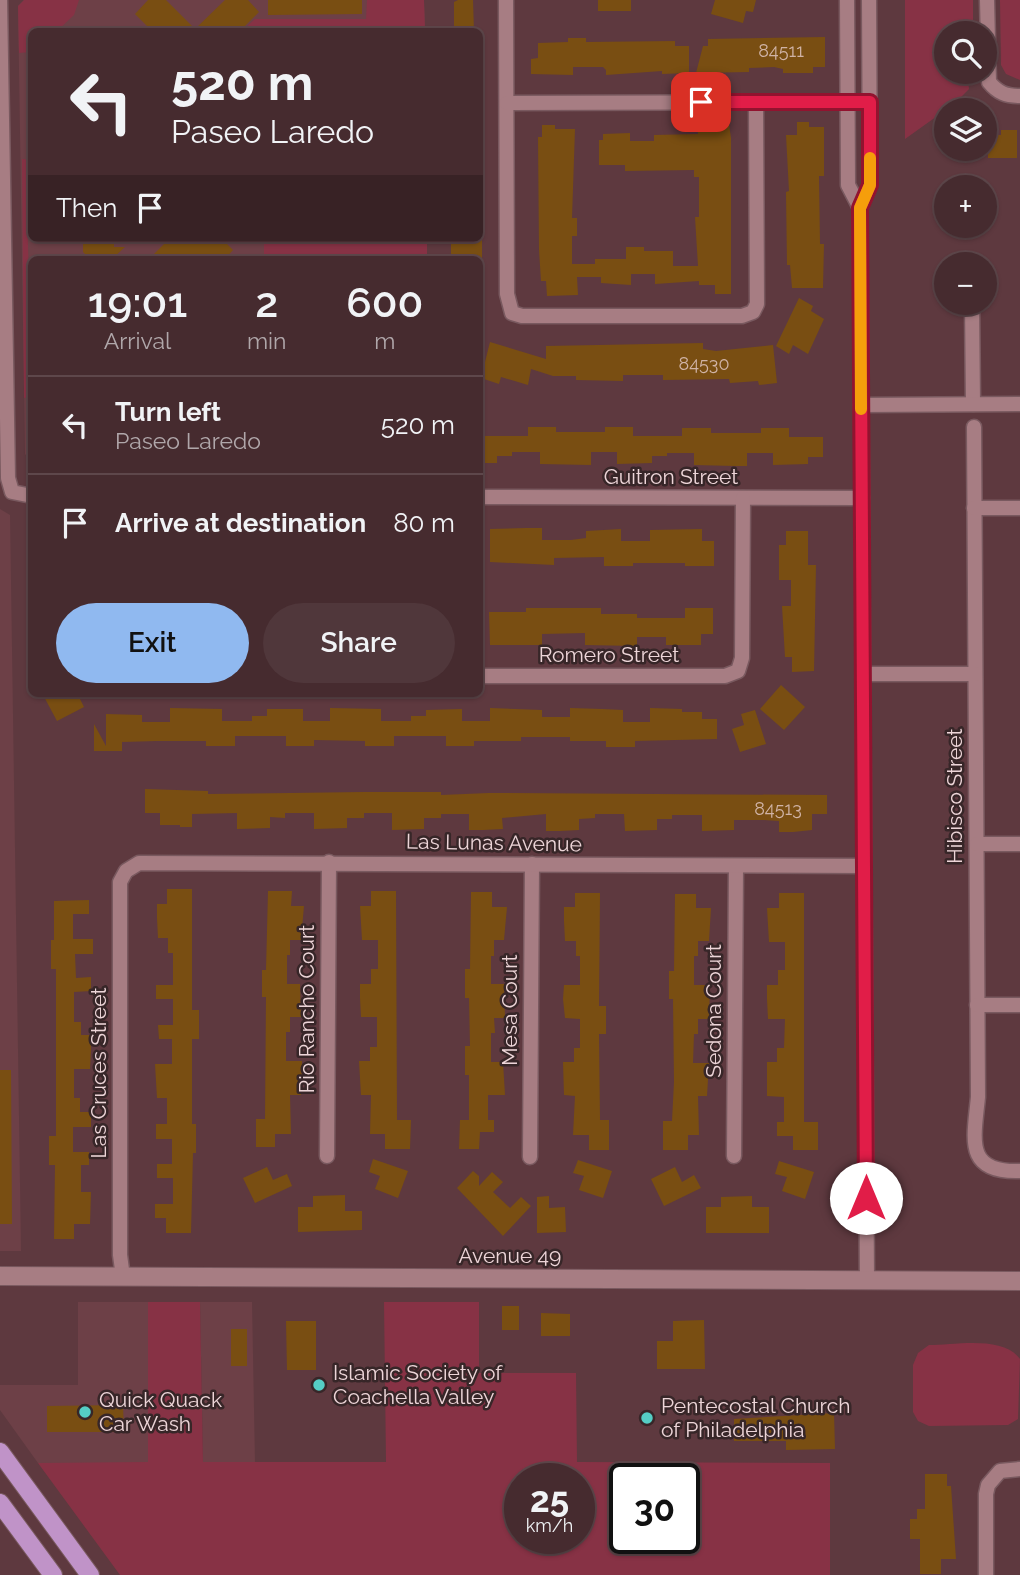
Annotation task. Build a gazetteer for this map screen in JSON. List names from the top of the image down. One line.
{"streets":{"street":["Guitron Street","Romero Street","Hibisco Street","Las Lunas Avenue","Rio Rancho Court","Mesa Court","Sedona Court","Las Cruces Street","Avenue 49"]},"crossings":[["Guitron Street","Romero Street"],["Las Lunas Avenue","Rio Rancho Court"],["Las Lunas Avenue","Mesa Court"],["Las Lunas Avenue","Sedona Court"],["Las Lunas Avenue","Las Cruces Street"],["Las Cruces Street","Avenue 49"]],"places":["Islamic Society of Coachella Valley","Quick Quack Car Wash","Pentecostal Church of Philadelphia"],"house_numbers":["84511","84530","84513"],"page":{"map_buttons":["+","−"],"turn":["520 m","Paseo Laredo"],"then":"Then","eta":["19:01","Arrival","2","min","600","m"],"list":[{"name":"Turn left","note":"Paseo Laredo","value":"520 m"},{"name":"Arrive at destination","value":"80 m"}],"buttons":["Exit","Share"],"speed":"25 km/h","limit":"30"}}
